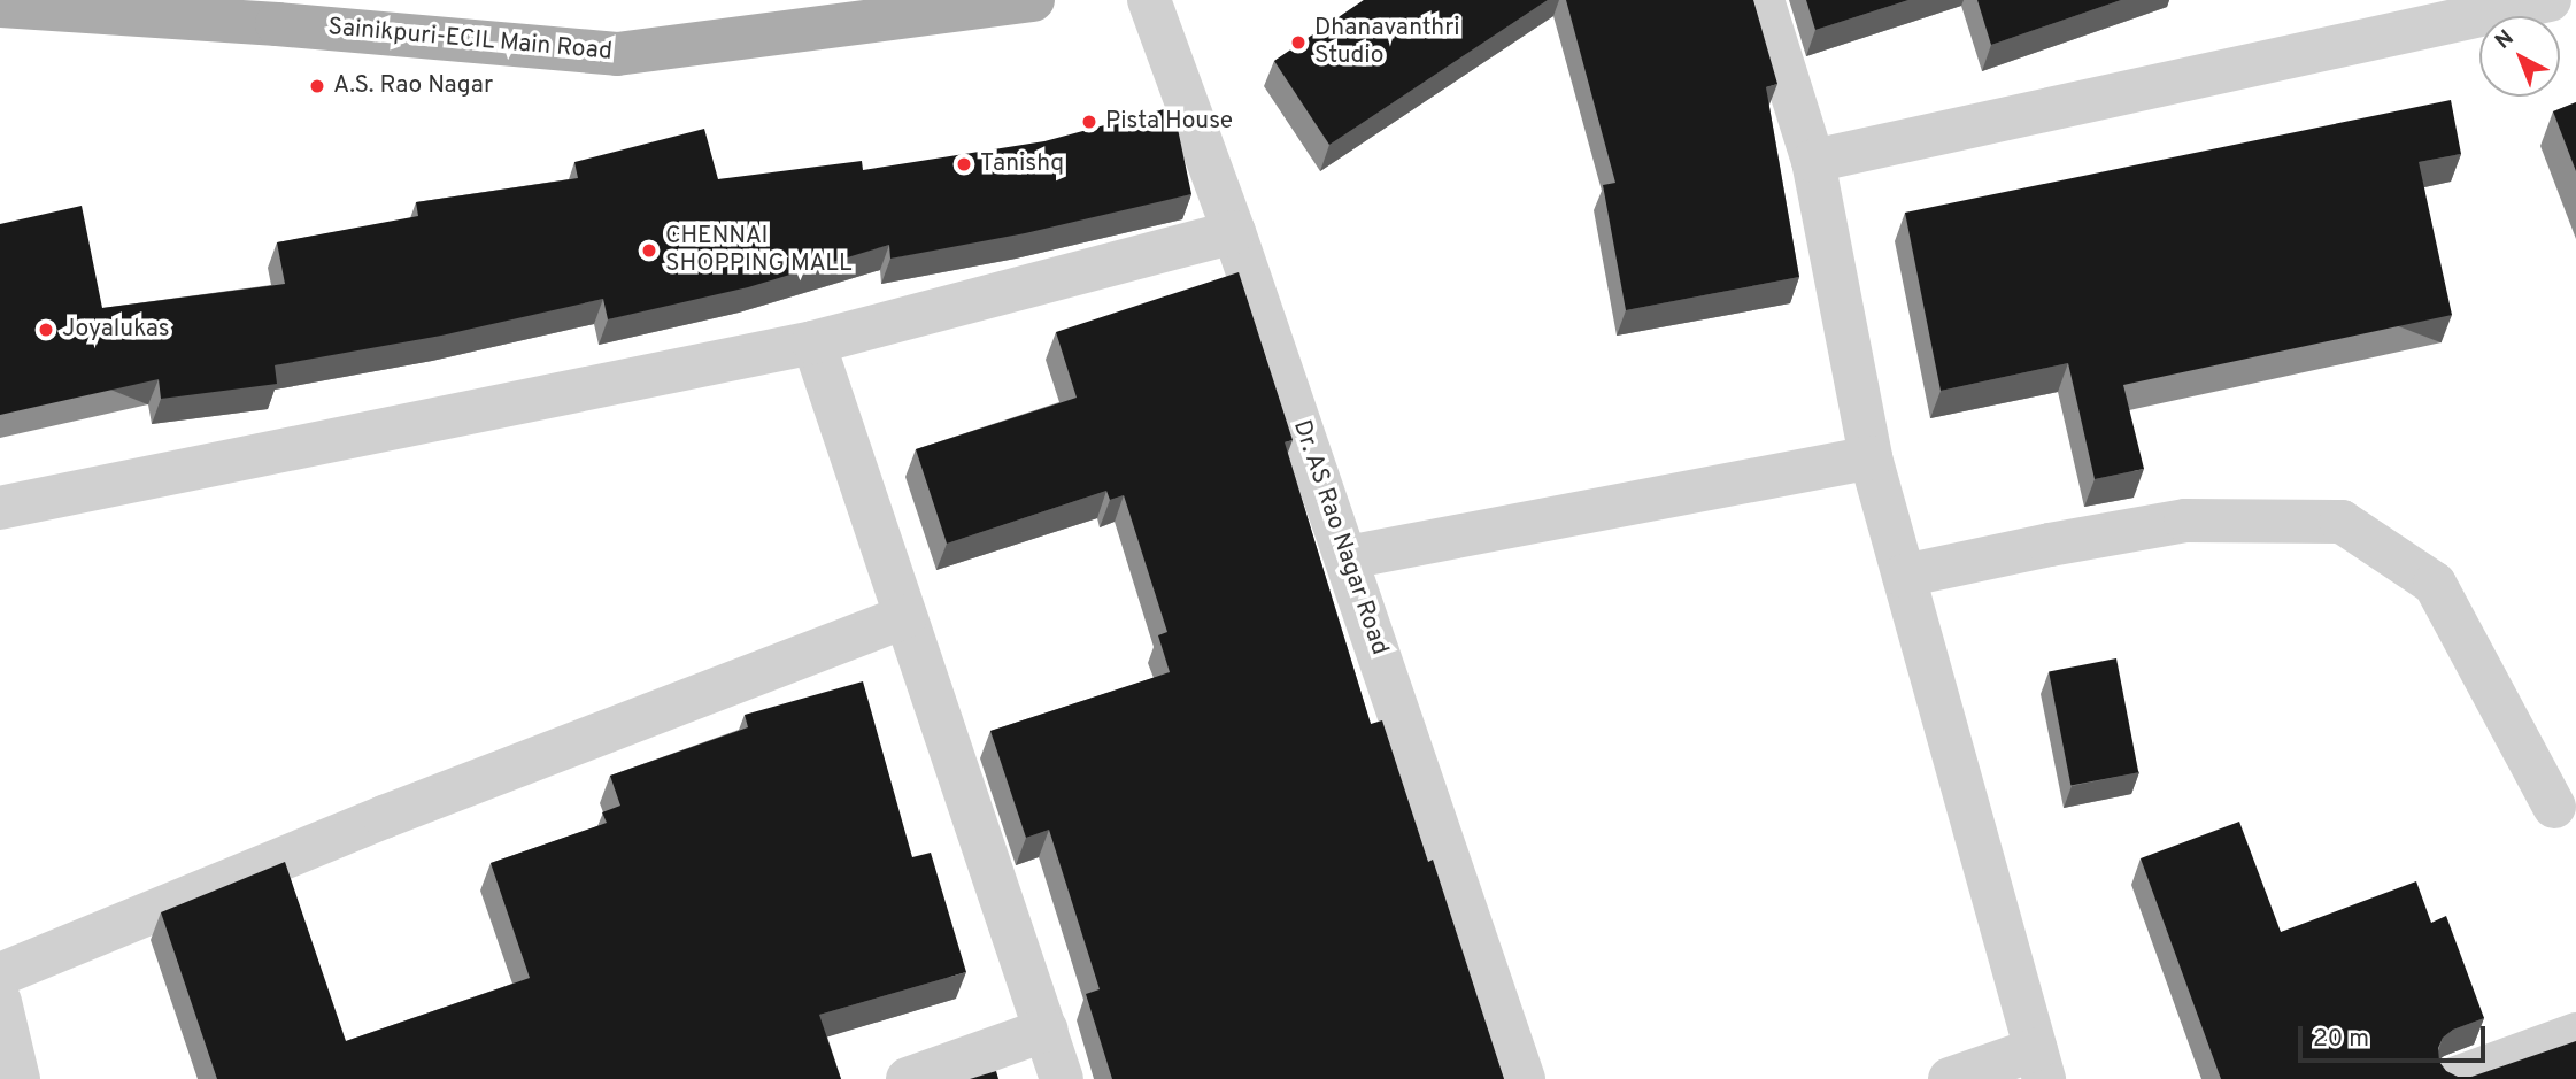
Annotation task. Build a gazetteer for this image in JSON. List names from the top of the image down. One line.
{"streets":{"main road":["Sainikpuri-ECIL Main Road"],"street":["Dr. AS Rao Nagar Road"]},"places":["Dhanavanthri Studio","A.S. Rao Nagar","Pista House","Tanishq","CHENNAI SHOPPING MALL","Joyalukas"],"scale_bar":"20 m","north":"top left"}
